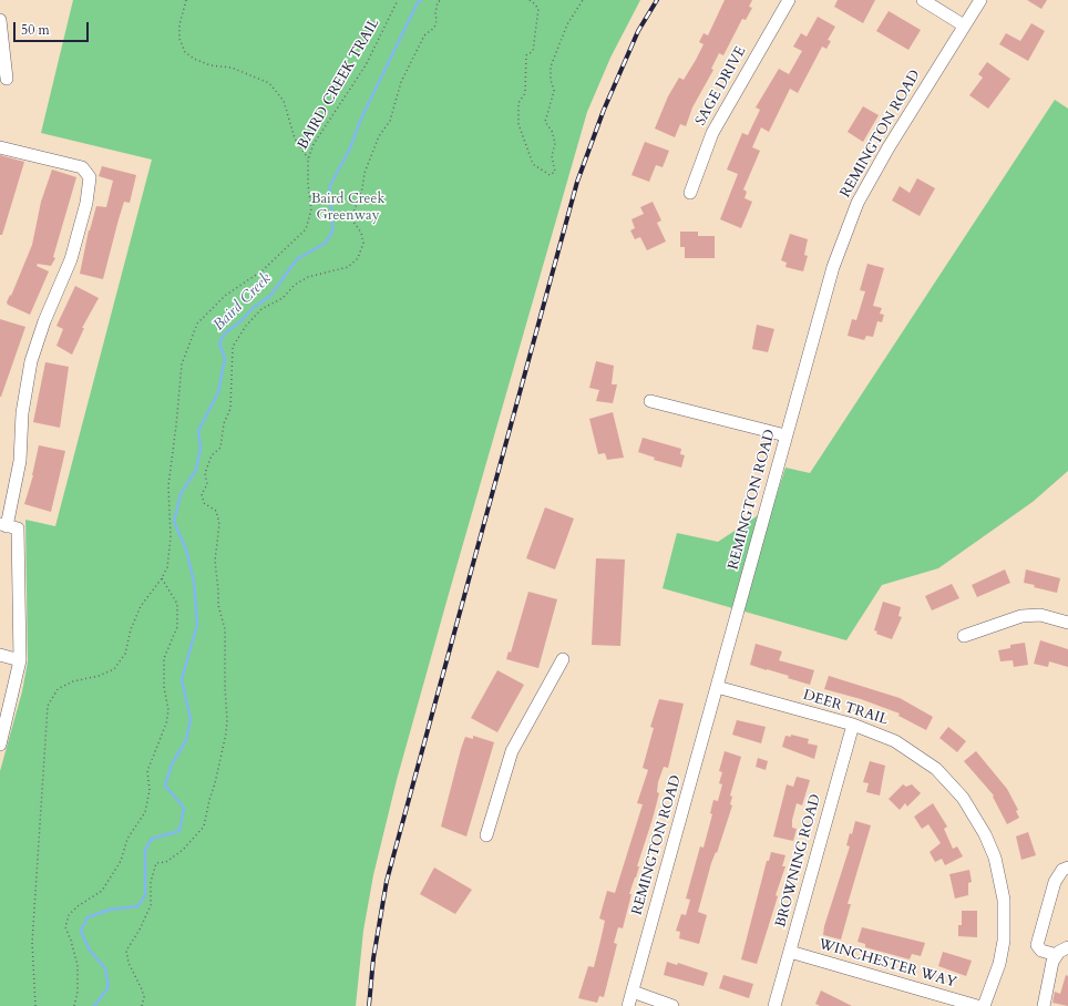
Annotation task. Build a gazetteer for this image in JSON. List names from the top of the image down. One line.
{"streets":{"street":["SAGE DRIVE","REMINGTON ROAD","DEER TRAIL","BROWNING ROAD","WINCHESTER WAY"],"path":["BAIRD CREEK TRAIL"]},"crossings":[["REMINGTON ROAD","DEER TRAIL"],["DEER TRAIL","BROWNING ROAD"],["BROWNING ROAD","WINCHESTER WAY"]],"water":["Baird Creek"],"parks":["Baird Creek Greenway"],"scale_bar":"50 m"}
